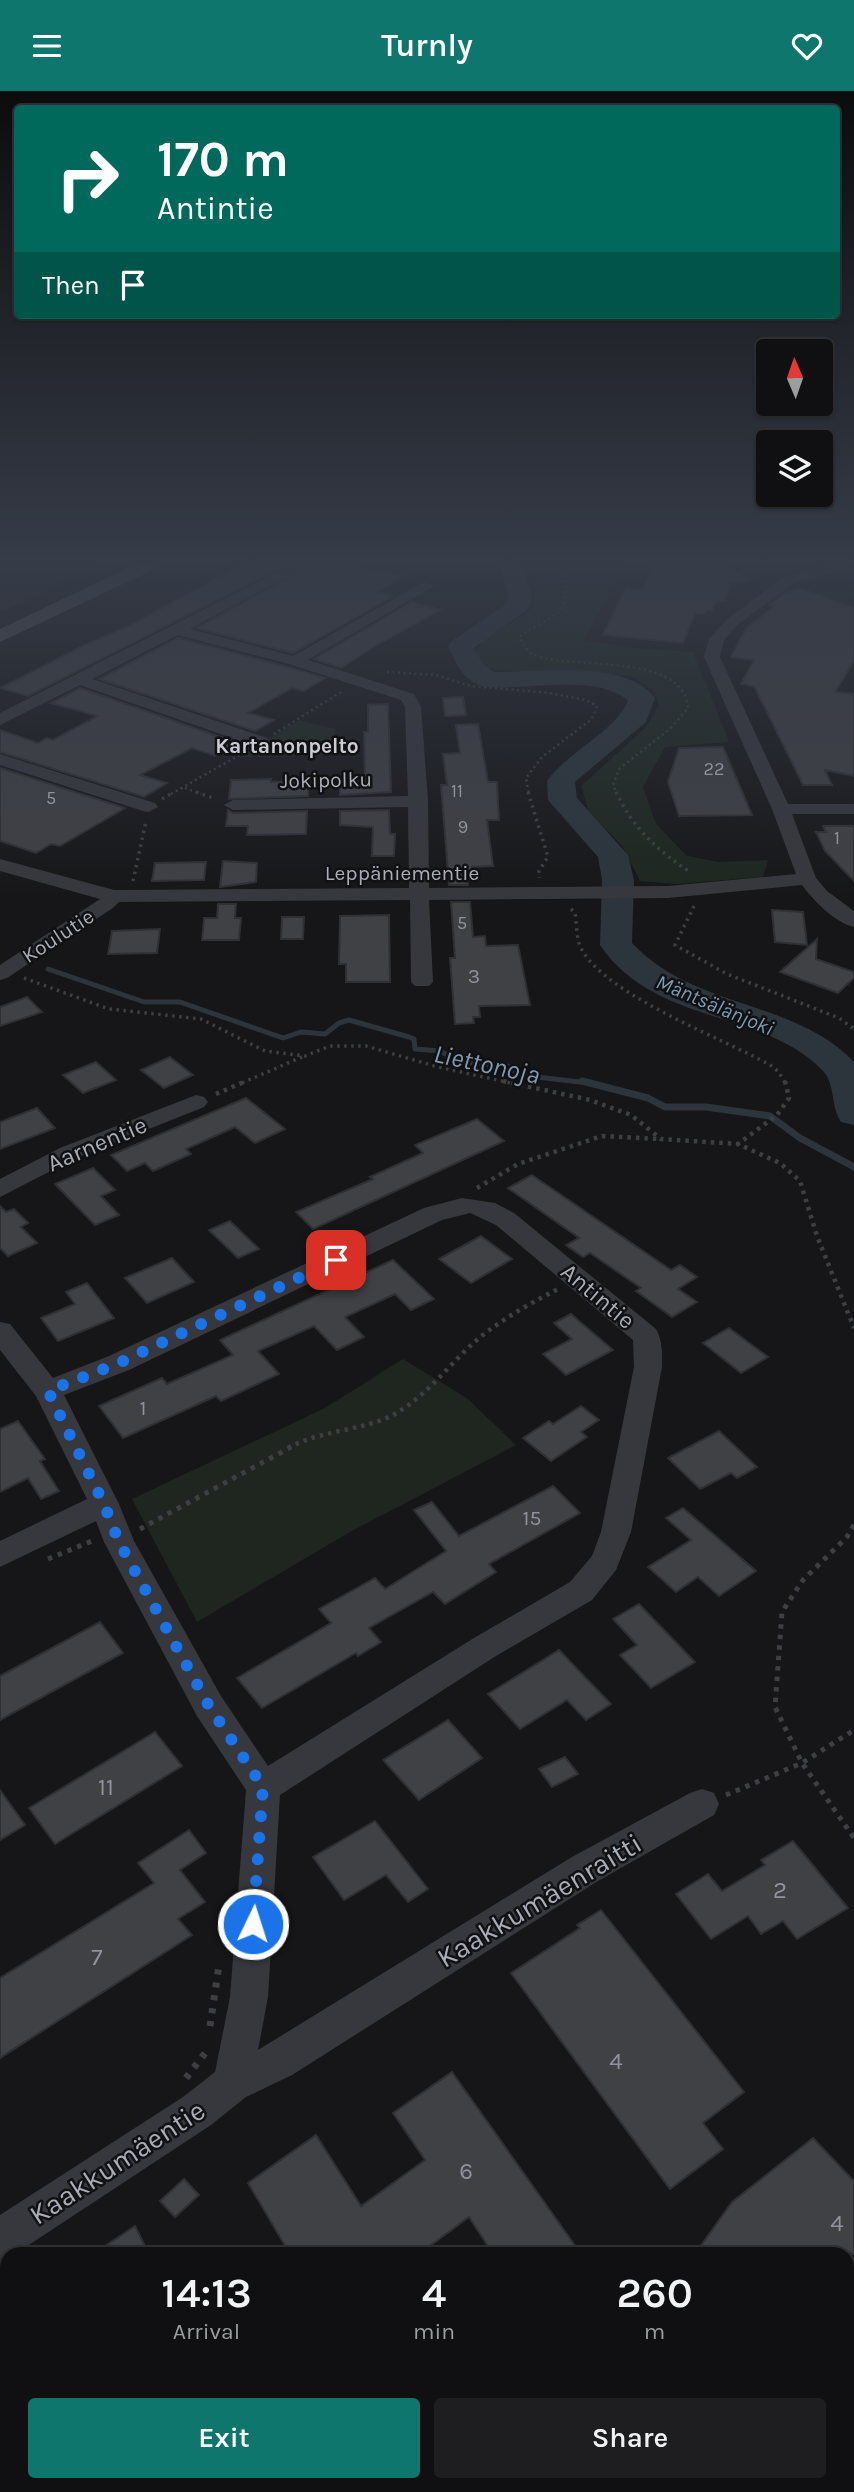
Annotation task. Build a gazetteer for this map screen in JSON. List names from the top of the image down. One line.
{"streets":{"street":["Jokipolku","Leppäniementie","Koulutie","Aarnentie","Antintie","Kaakkumäenraitti","Kaakkumäentie"]},"crossings":[["Leppäniementie","Koulutie"],["Kaakkumäenraitti","Kaakkumäentie"]],"districts":["Kartanonpelto"],"water":["Mäntsälänjoki","Liettonoja"],"house_numbers":["22","11","5","9","1","5","3","1","15","11","2","7","4","6","4"],"north":"top","page":{"header":"Turnly","turn":["170 m","Antintie"],"then":"Then","eta":["14:13","Arrival","4","min","260","m"],"buttons":["Exit","Share"]}}
